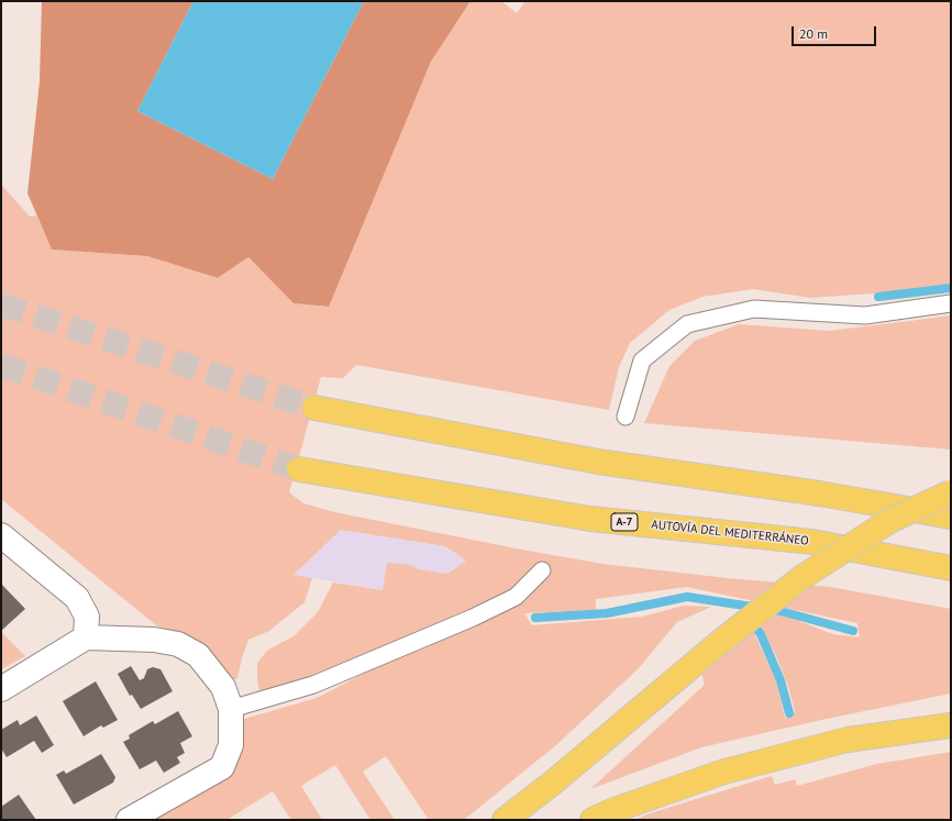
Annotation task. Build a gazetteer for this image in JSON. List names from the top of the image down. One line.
{"streets":{"highway":["A-7","AUTOVÍA DEL MEDITERRÁNEO"]},"scale_bar":"20 m"}
